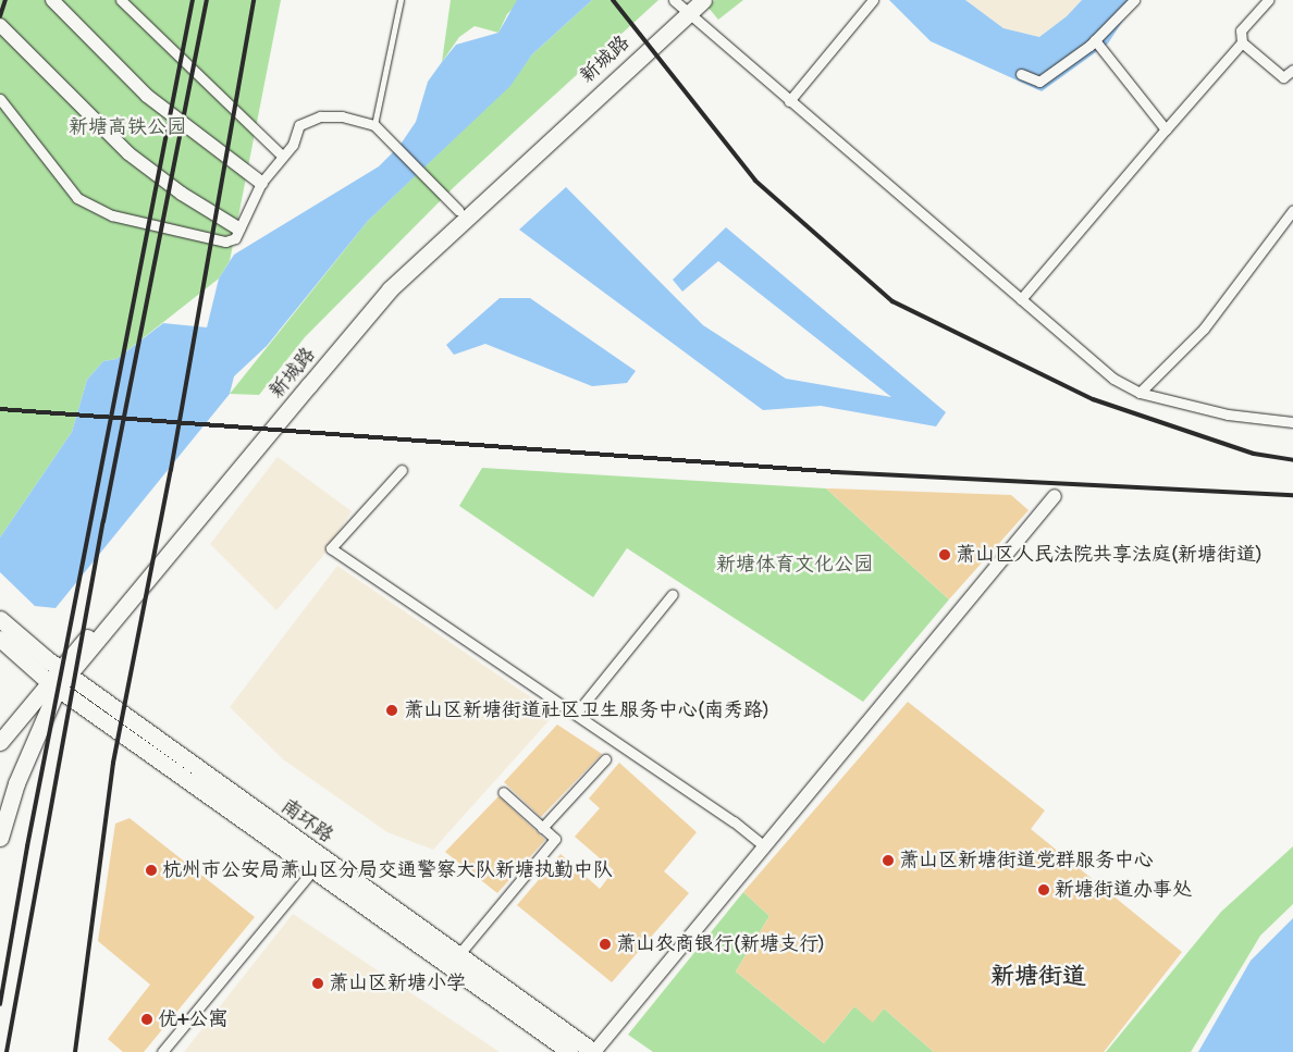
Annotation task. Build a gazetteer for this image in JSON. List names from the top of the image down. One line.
{"streets":{"main road":["新城路","南环路"]},"crossings":[["新城路","南环路"]],"districts":["新塘街道"],"parks":["新塘高铁公园","新塘体育文化公园"],"places":["萧山区人民法院共享法庭(新塘街道)","萧山区新塘街道社区卫生服务中心(南秀路)","萧山区新塘街道党群服务中心","杭州市公安局萧山区分局交通警察大队新塘执勤中队","新塘街道办事处","萧山农商银行(新塘支行)","萧山区新塘小学","优+公寓"]}
